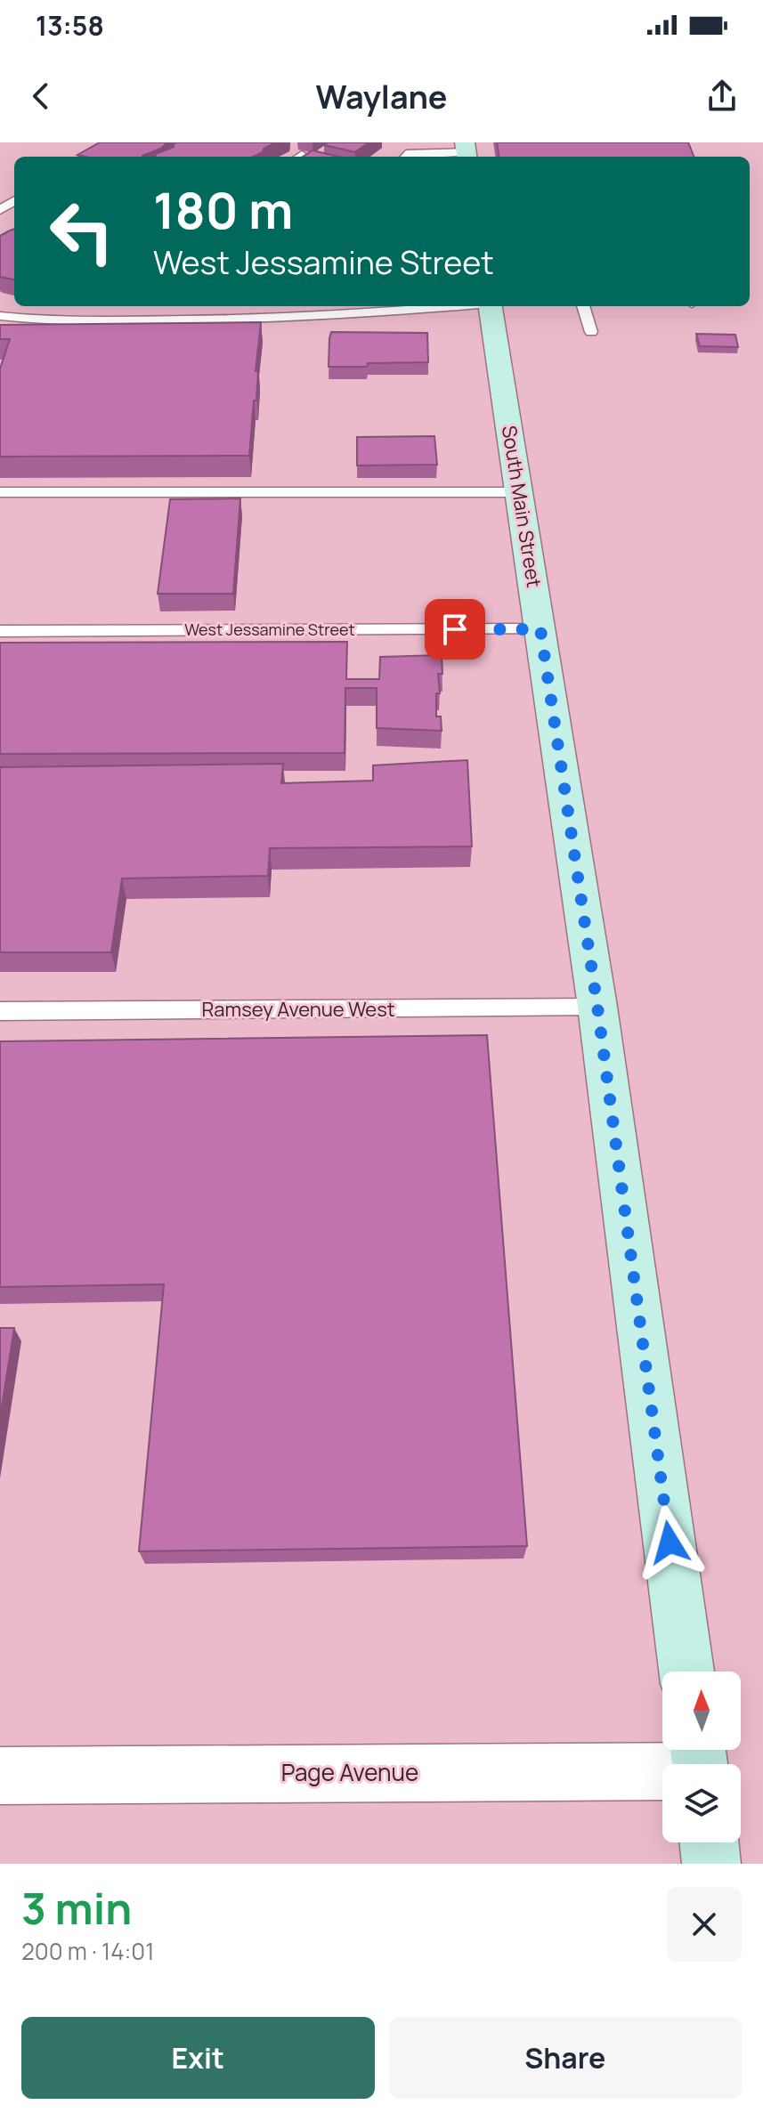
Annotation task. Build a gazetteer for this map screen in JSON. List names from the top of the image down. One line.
{"streets":{"street":["South Main Street","Page Avenue"],"lane":["West Jessamine Street","Ramsey Avenue West"]},"crossings":[["South Main Street","West Jessamine Street"],["South Main Street","Ramsey Avenue West"]],"north":"top","page":{"status":"13:58","header":"Waylane","turn":["180 m","West Jessamine Street"],"heading":["3 min","200 m · 14:01"],"buttons":["Exit","Share"]}}
